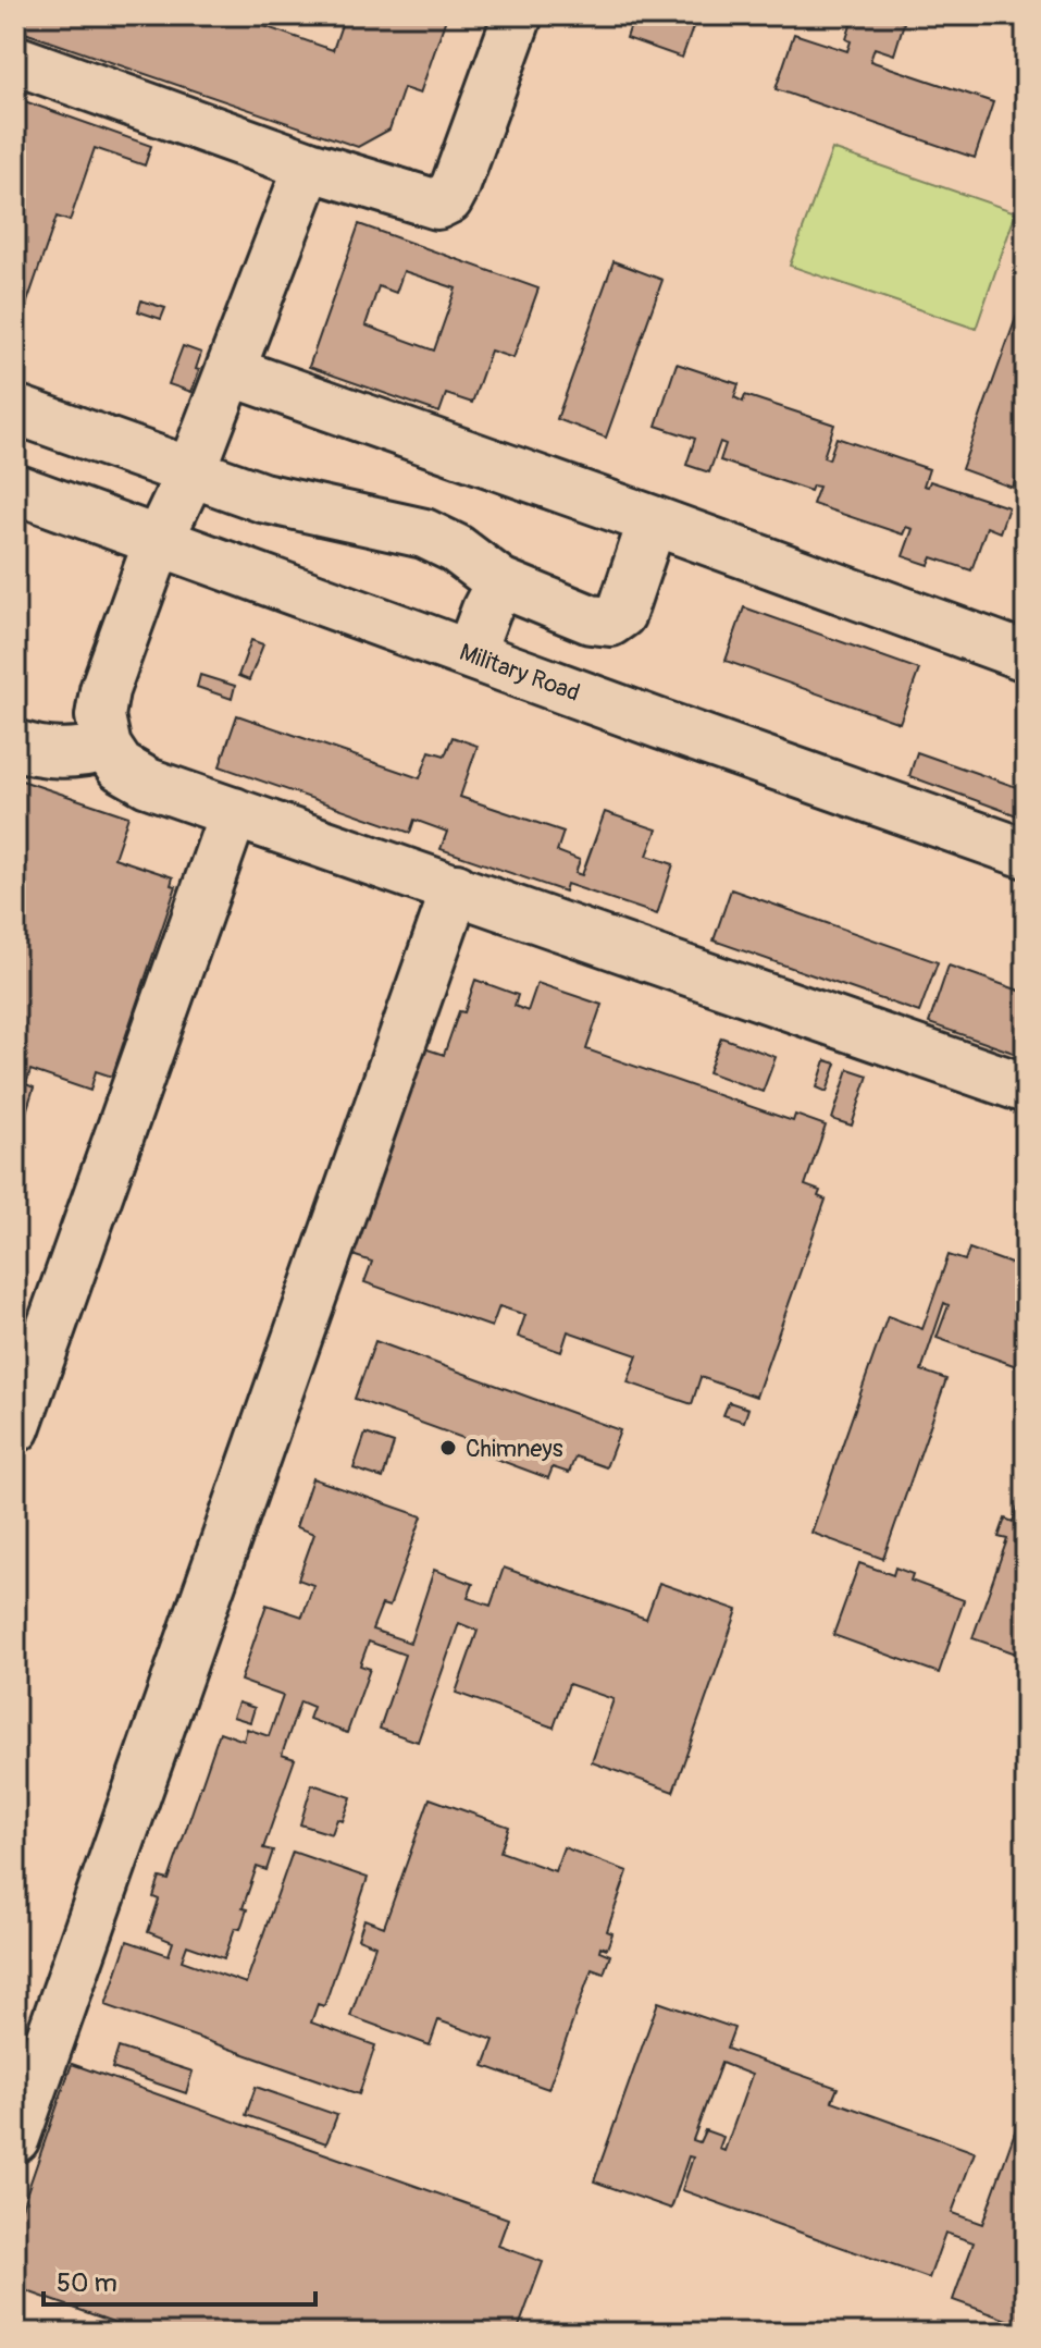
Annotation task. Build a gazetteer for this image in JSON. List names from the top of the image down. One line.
{"streets":{"street":["Military Road"]},"places":["Chimneys"],"scale_bar":"50 m"}
